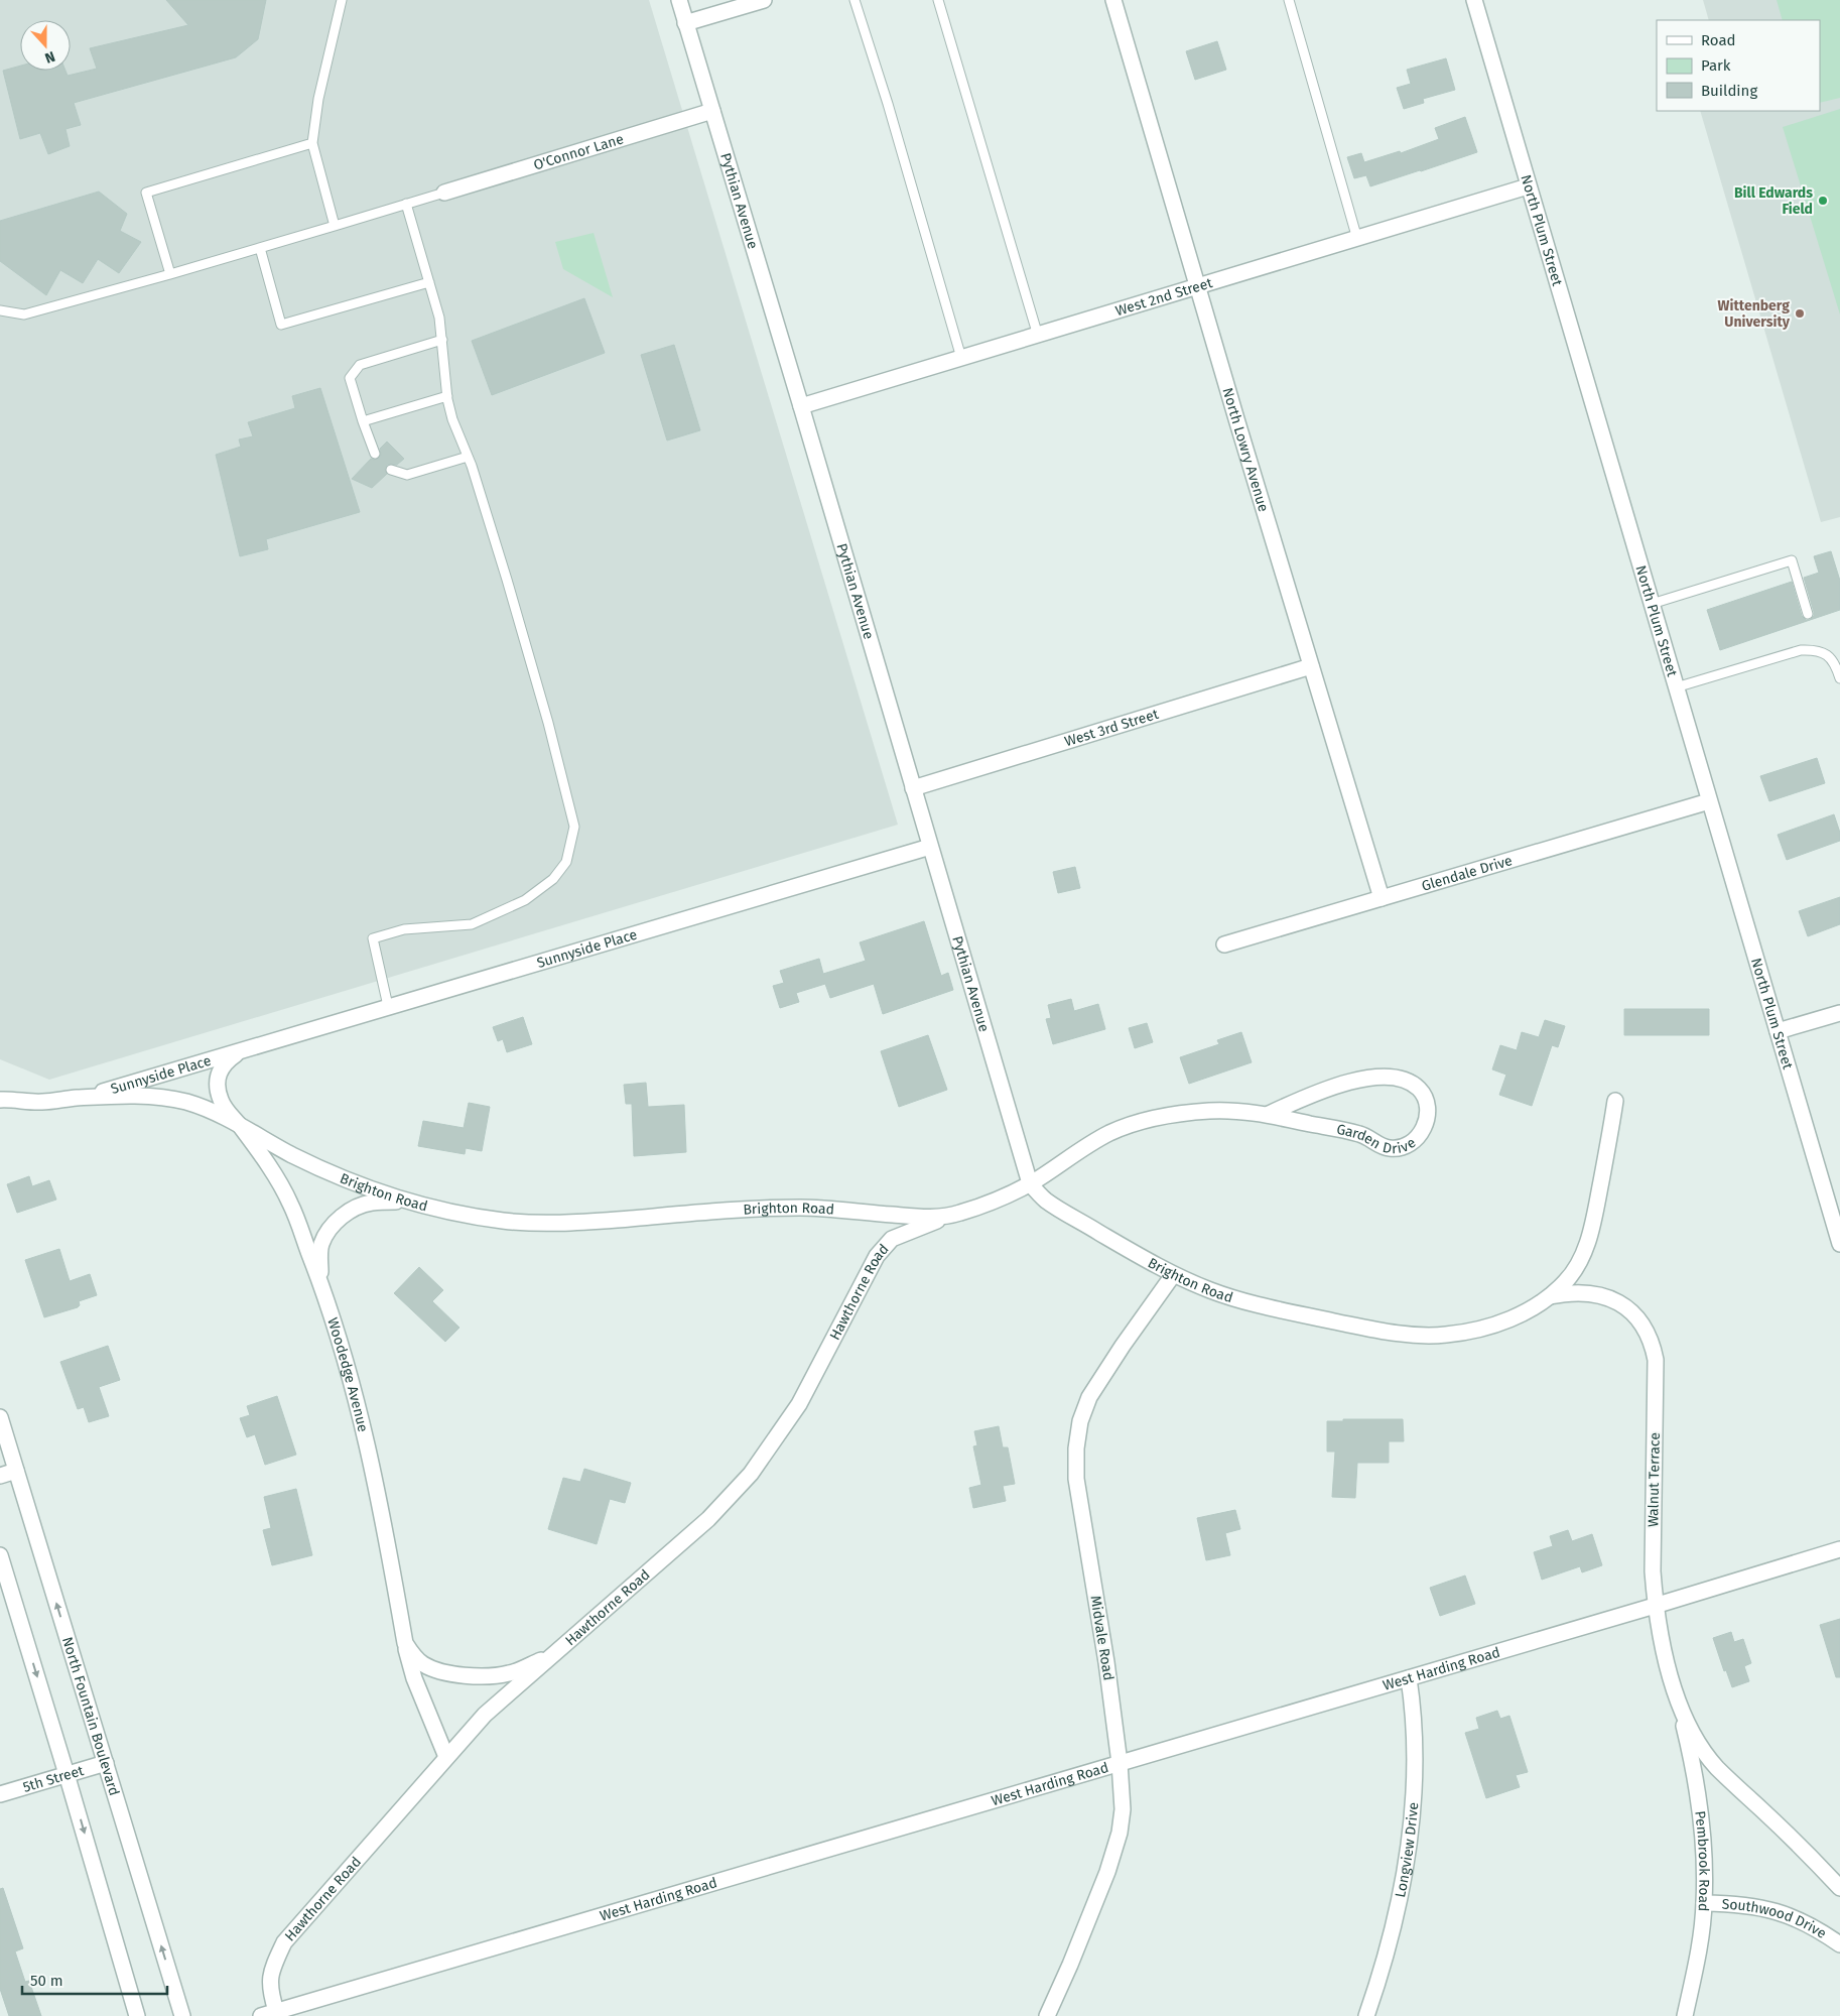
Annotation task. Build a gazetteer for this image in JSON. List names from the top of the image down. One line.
{"streets":{"street":["O'Connor Lane","Pythian Avenue","North Plum Street","West 2nd Street","North Lowry Avenue","West 3rd Street","Glendale Drive","Sunnyside Place","Garden Drive","Brighton Road","Hawthorne Road","Woodedge Avenue","Walnut Terrace","Midvale Road","West Harding Road","North Fountain Boulevard","5th Street","Longview Drive","Pembrook Road","Southwood Drive"]},"crossings":[["O'Connor Lane","Pythian Avenue"],["Pythian Avenue","West 2nd Street"],["Pythian Avenue","West 3rd Street"],["Pythian Avenue","Sunnyside Place"],["Pythian Avenue","Garden Drive"],["Pythian Avenue","Brighton Road"],["North Plum Street","West 2nd Street"],["North Plum Street","Glendale Drive"],["West 2nd Street","North Lowry Avenue"],["North Lowry Avenue","West 3rd Street"],["North Lowry Avenue","Glendale Drive"],["Sunnyside Place","Brighton Road"],["Sunnyside Place","Woodedge Avenue"],["Garden Drive","Brighton Road"],["Brighton Road","Hawthorne Road"],["Brighton Road","Woodedge Avenue"],["Brighton Road","Walnut Terrace"],["Brighton Road","Midvale Road"],["Hawthorne Road","Woodedge Avenue"],["Hawthorne Road","West Harding Road"],["Walnut Terrace","West Harding Road"],["Walnut Terrace","Pembrook Road"],["Midvale Road","West Harding Road"],["West Harding Road","Longview Drive"],["North Fountain Boulevard","5th Street"],["Pembrook Road","Southwood Drive"]],"places":["Bill Edwards Field","Wittenberg University"],"legend":["Road","Park","Building"],"scale_bar":"50 m","north":"bottom"}
